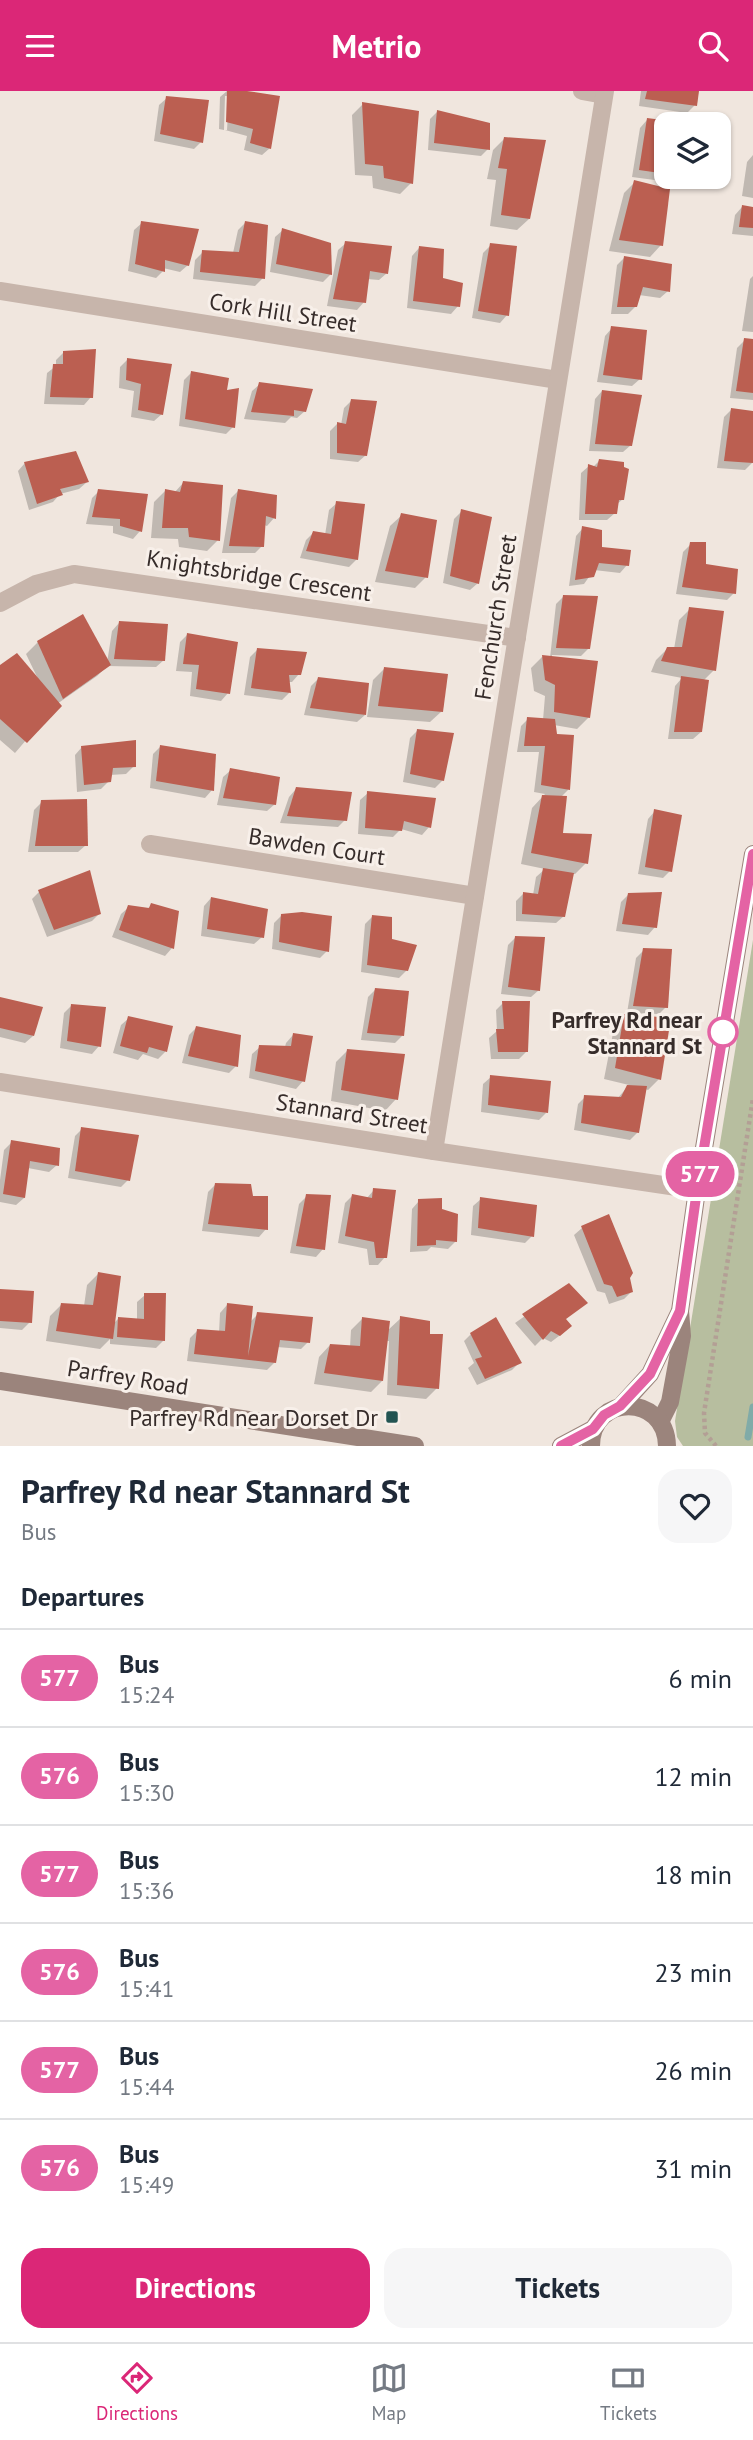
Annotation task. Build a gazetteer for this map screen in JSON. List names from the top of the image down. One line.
{"streets":{"main road":["Parfrey Road"],"street":["Cork Hill Street","Knightsbridge Crescent","Fenchurch Street","Bawden Court","Stannard Street"]},"crossings":[["Cork Hill Street","Fenchurch Street"],["Knightsbridge Crescent","Fenchurch Street"],["Fenchurch Street","Bawden Court"],["Fenchurch Street","Stannard Street"]],"places":{"other":["Parfrey Rd near Stannard St"],"transit":["Parfrey Rd near Dorset Dr"]},"lines":["bus line 577"],"page":{"header":"Metrio","on_map":"577","heading":[["Parfrey Rd near Stannard St","Bus"],"Departures"],"list":[{"mark":"577","name":"Bus","note":"15:24","value":"6 min"},{"mark":"576","name":"Bus","note":"15:30","value":"12 min"},{"mark":"577","name":"Bus","note":"15:36","value":"18 min"},{"mark":"576","name":"Bus","note":"15:41","value":"23 min"},{"mark":"577","name":"Bus","note":"15:44","value":"26 min"},{"mark":"576","name":"Bus","note":"15:49","value":"31 min"}],"buttons":["Directions","Tickets"],"tabs":["Directions","Map","Tickets"]}}
